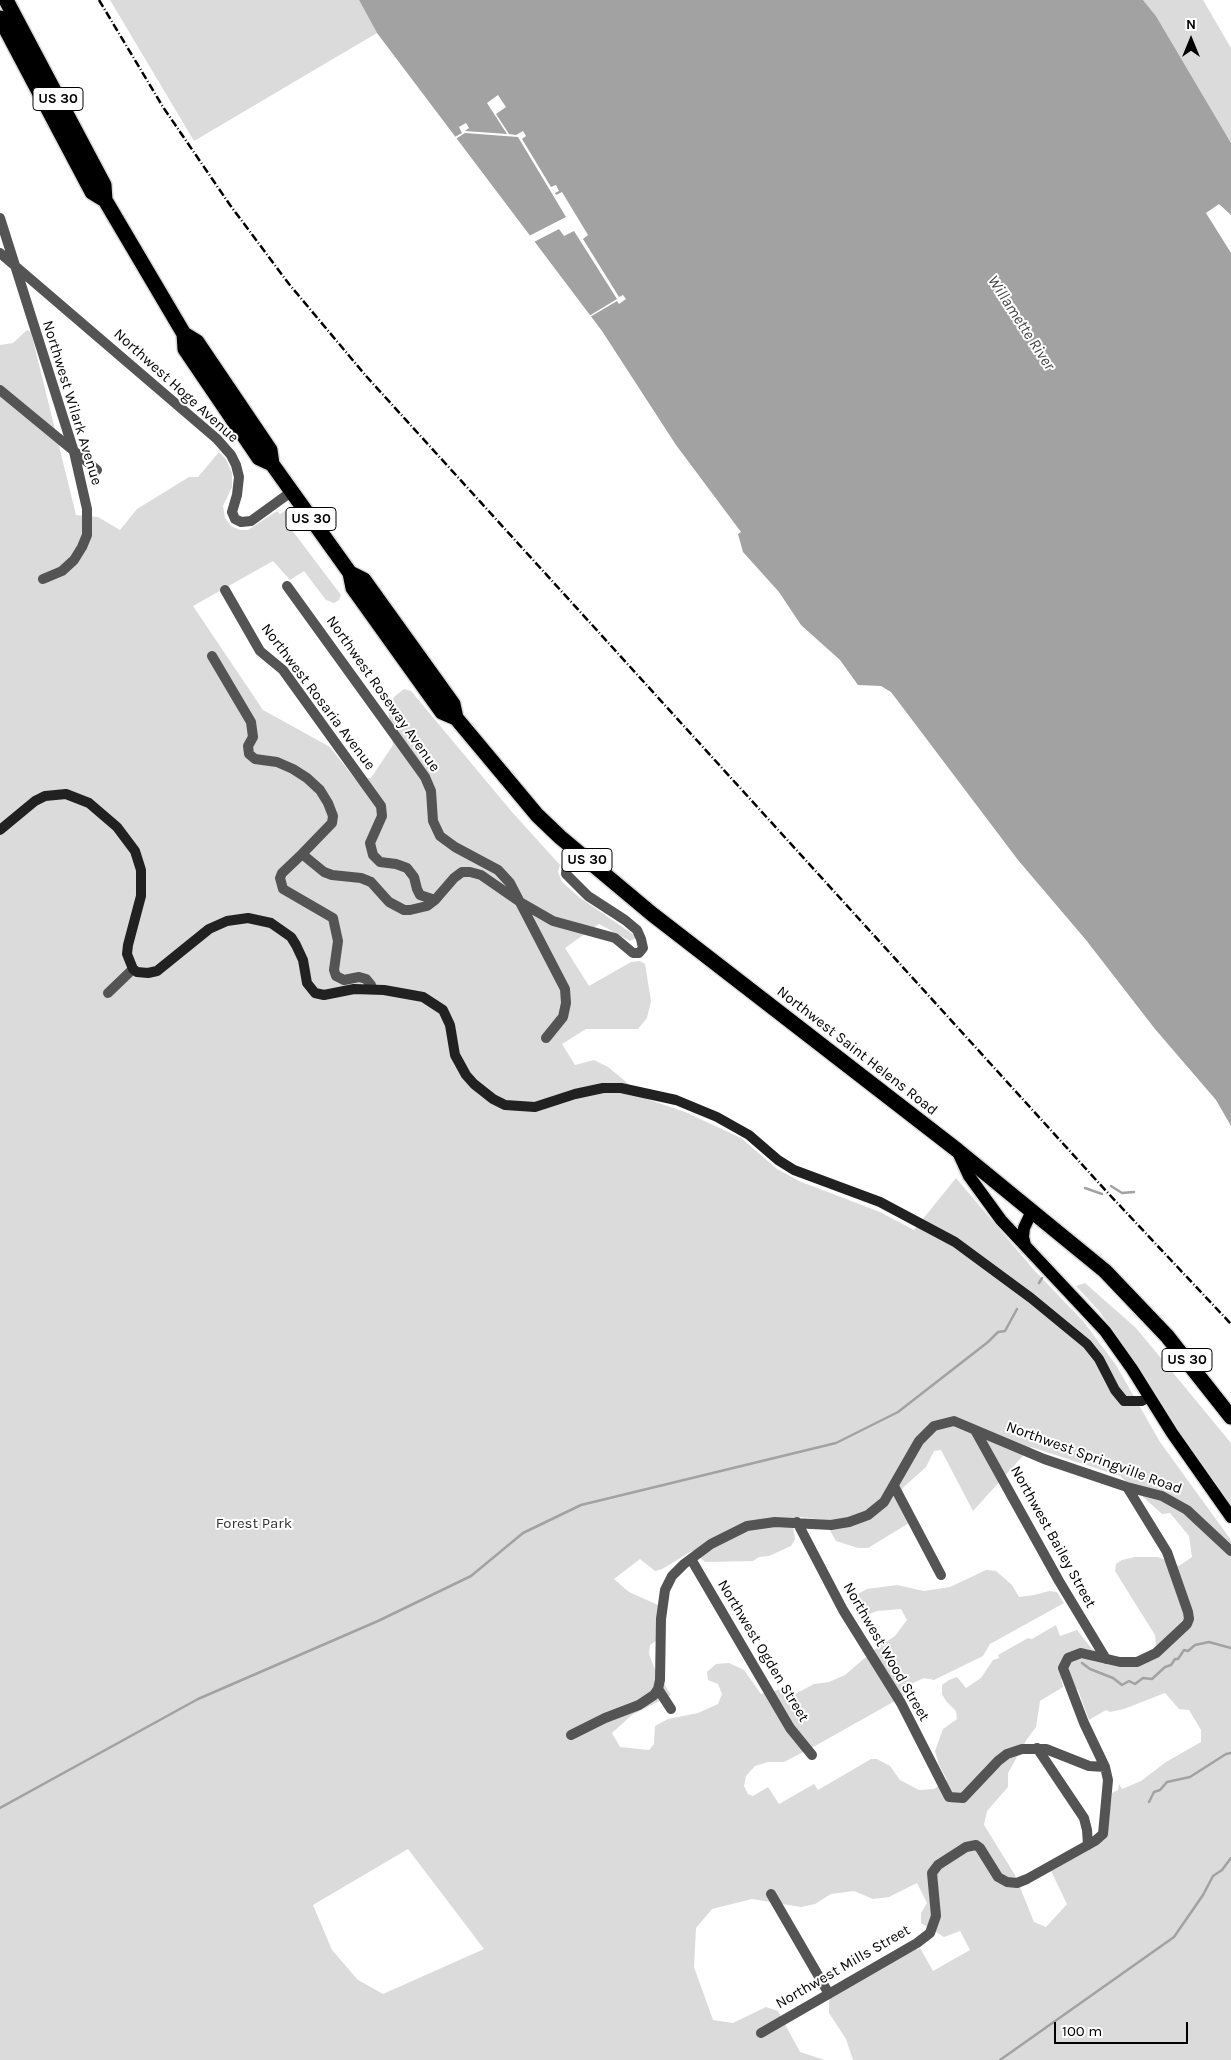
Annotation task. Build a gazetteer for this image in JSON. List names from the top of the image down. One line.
{"streets":{"highway":["US 30","Northwest Saint Helens Road"],"street":["Northwest Hoge Avenue","Northwest Wilark Avenue","Northwest Roseway Avenue","Northwest Rosaria Avenue","Northwest Springville Road","Northwest Bailey Street","Northwest Ogden Street","Northwest Wood Street","Northwest Mills Street"]},"crossings":[["Northwest Hoge Avenue","Northwest Wilark Avenue"],["Northwest Hoge Avenue","Northwest Saint Helens Road"],["Northwest Springville Road","Northwest Bailey Street"],["Northwest Springville Road","Northwest Ogden Street"],["Northwest Springville Road","Northwest Wood Street"]],"water":["Willamette River"],"parks":["Forest Park"],"scale_bar":"100 m","north":"top"}
